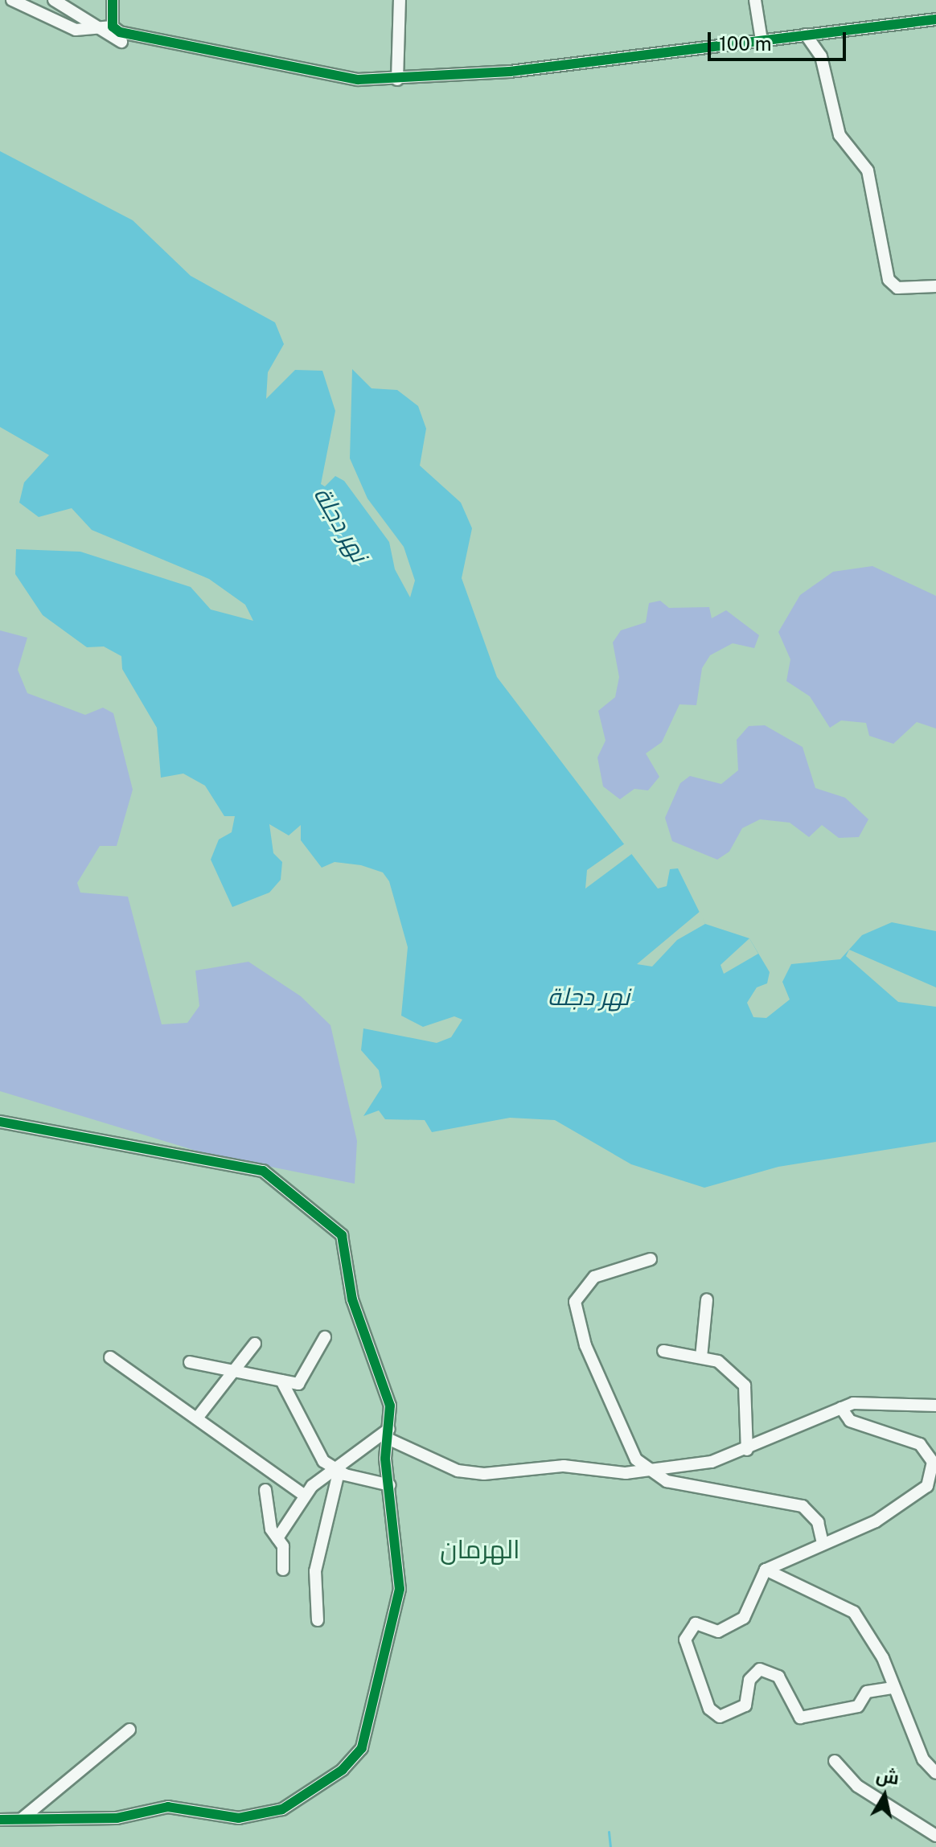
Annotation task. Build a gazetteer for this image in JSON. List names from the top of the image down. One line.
{"districts":["الهرمان"],"water":["نهر دجلة"],"scale_bar":"100 m","north":"top"}
